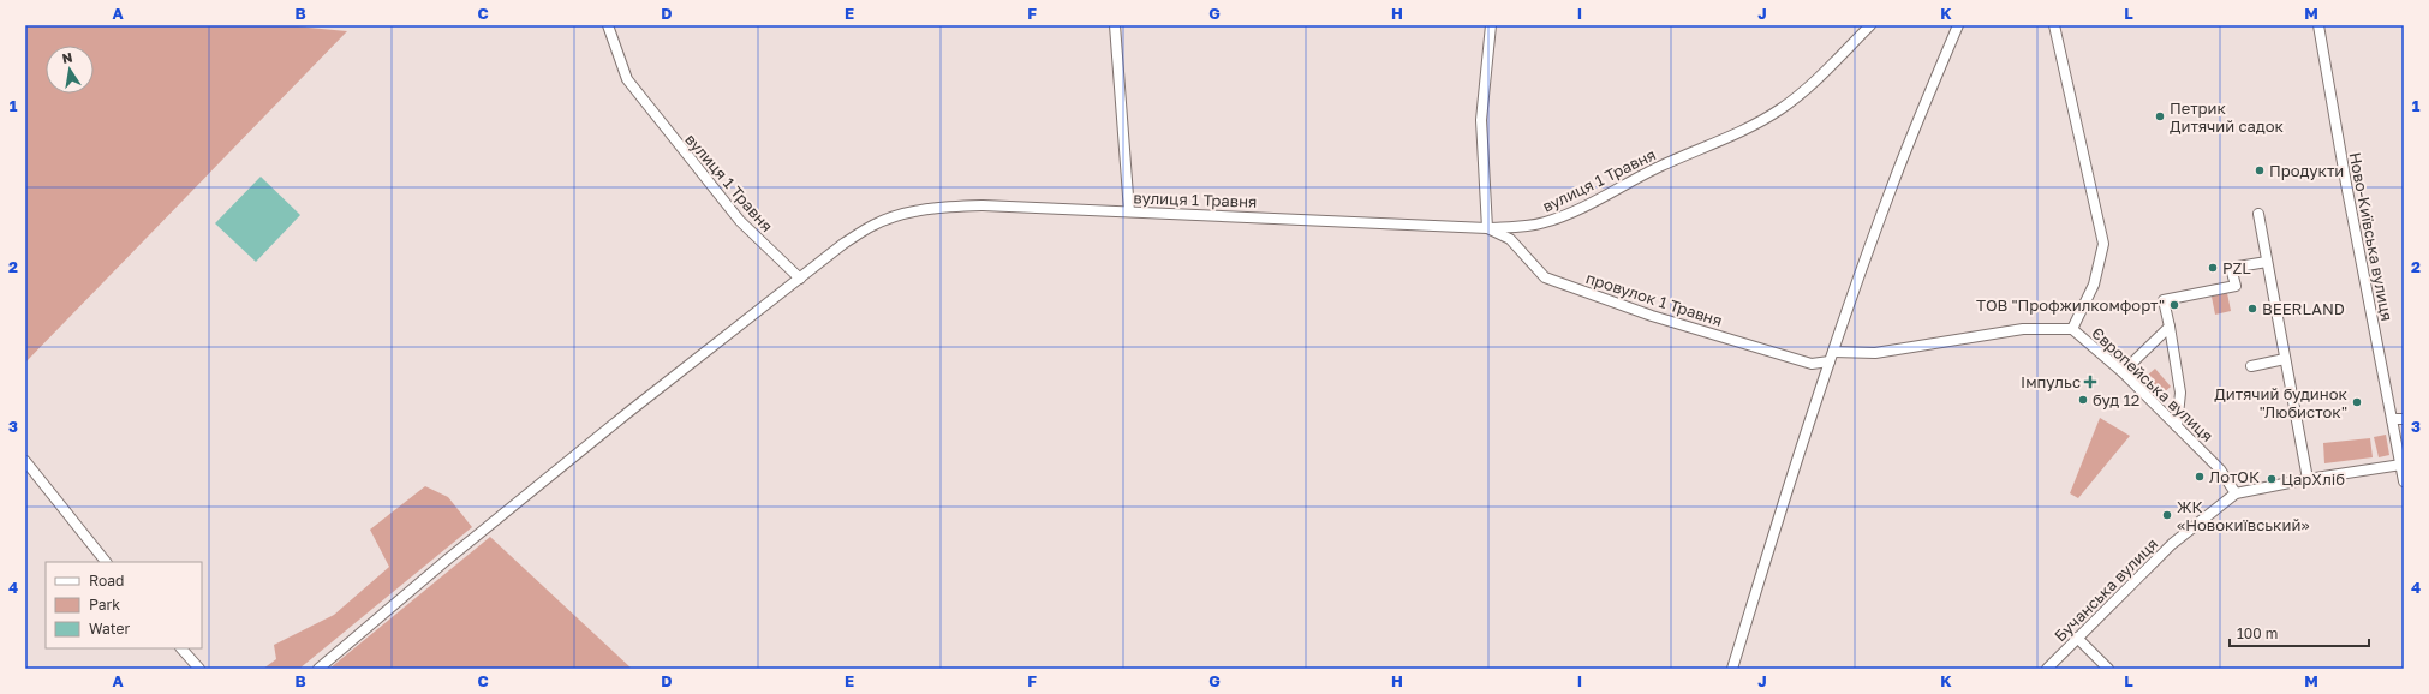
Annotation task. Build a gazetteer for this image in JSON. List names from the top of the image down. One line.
{"streets":{"street":["вулиця 1 Травня","Ново-Київська вулиця","провулок 1 Травня","Європейська вулиця","Бучанська вулиця"]},"crossings":[["вулиця 1 Травня","провулок 1 Травня"],["Ново-Київська вулиця","Бучанська вулиця"],["провулок 1 Травня","Європейська вулиця"],["Європейська вулиця","Бучанська вулиця"]],"places":{"other":["Петрик Дитячий садок","Продукти","PZL","ТОВ \"Профжилкомфорт\"","BEERLAND","буд 12","Дитячий будинок \"Любисток\"","ЛотОК","ЦарХліб","ЖК «Новокиївський»"],"health":["Імпульс"]},"legend":["Road","Park","Water"],"scale_bar":"100 m","north":"top","grid":{"columns":["A","B","C","D","E","F","G","H","I","J","K","L","M"],"rows":["1","2","3","4"]}}
